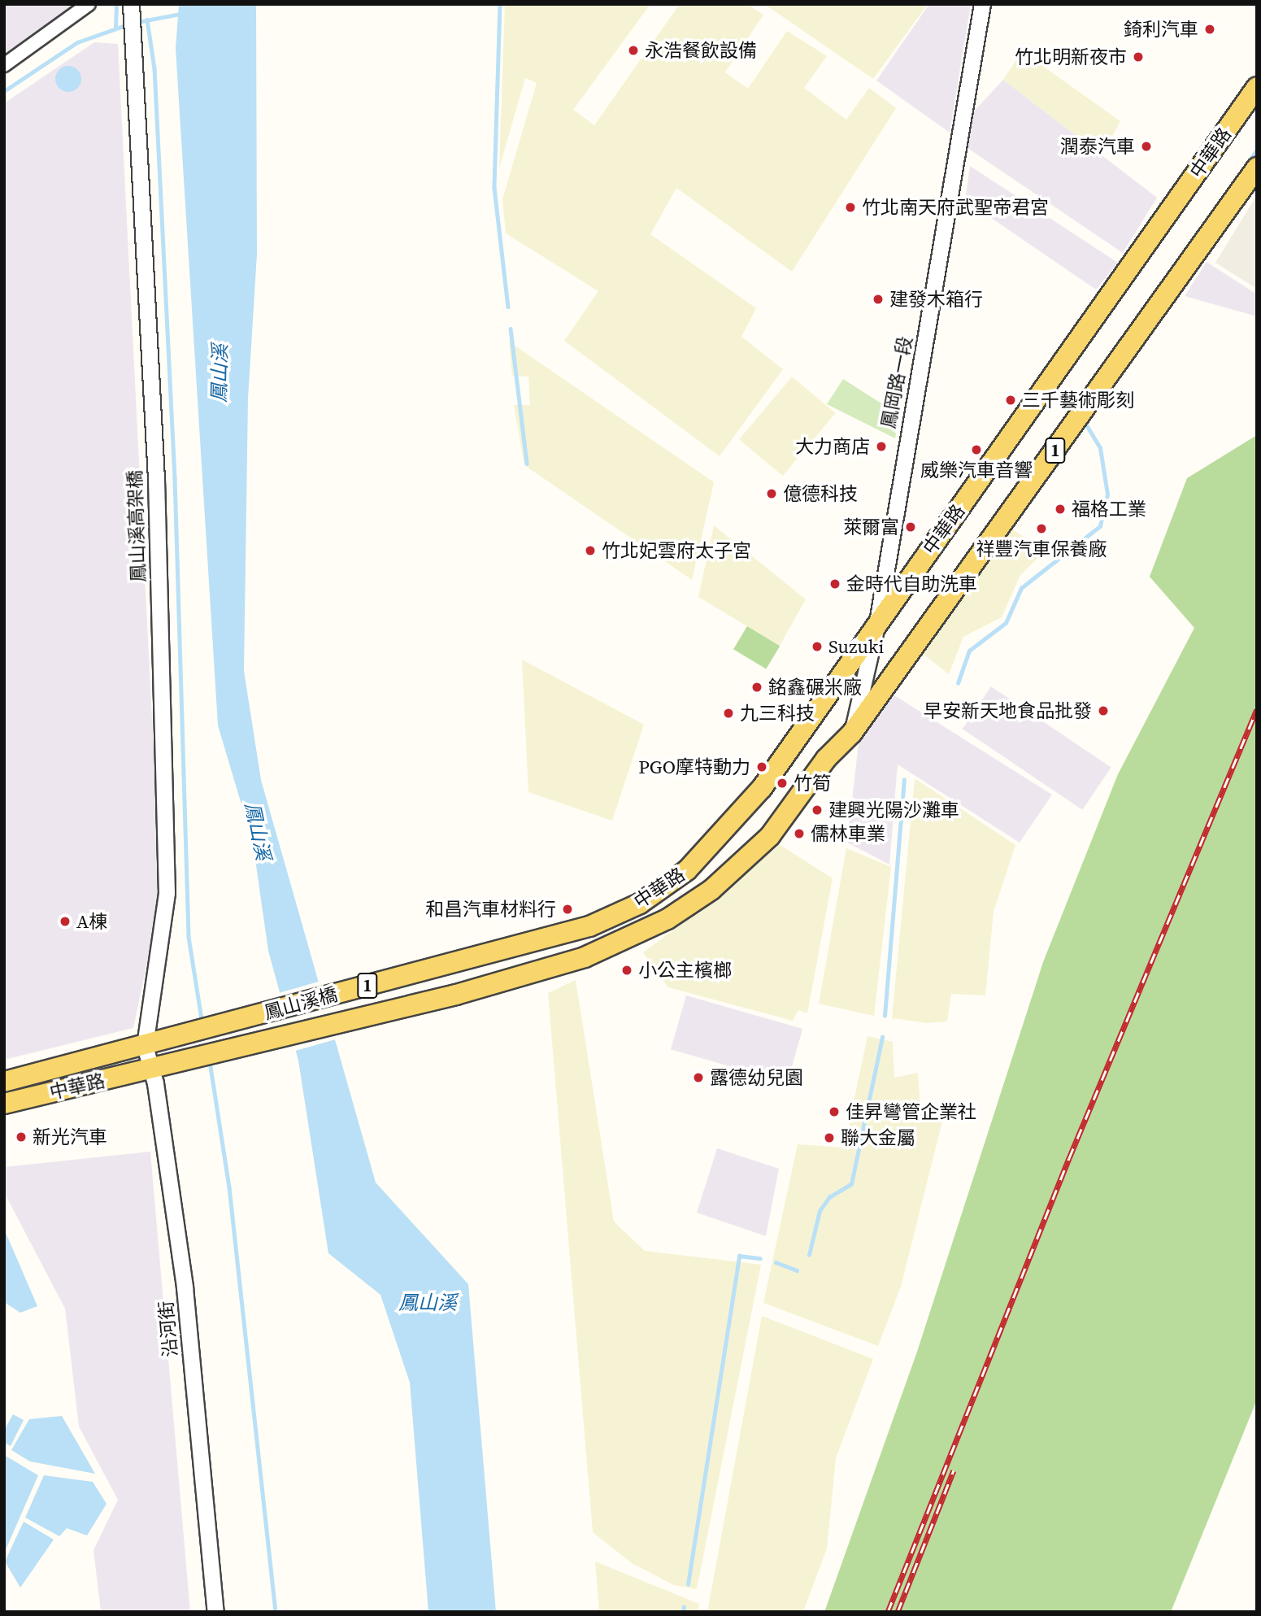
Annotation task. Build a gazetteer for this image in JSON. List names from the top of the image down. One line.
{"streets":{"main road":["中華路","1","鳳山溪橋"],"street":["鳳岡路一段","鳳山溪高架橋","沿河街"]},"crossings":[["中華路","鳳岡路一段"],["中華路","鳳山溪高架橋"],["中華路","鳳山溪橋"],["中華路","沿河街"],["鳳山溪高架橋","鳳山溪橋"],["鳳山溪高架橋","沿河街"],["鳳山溪橋","沿河街"]],"water":["鳳山溪"],"places":["錡利汽車","永浩餐飲設備","竹北明新夜市","潤泰汽車","竹北南天府武聖帝君宮","建發木箱行","三千藝術彫刻","大力商店","威樂汽車音響","億德科技","福格工業","萊爾富","祥豐汽車保養廠","竹北妃雲府太子宮","金時代自助洗車","Suzuki","銘鑫碾米廠","早安新天地食品批發","九三科技","PGO摩特動力","竹筍","建興光陽沙灘車","儒林車業","和昌汽車材料行","A棟","小公主檳榔","露德幼兒園","佳昇彎管企業社","新光汽車","聯大金屬"]}
